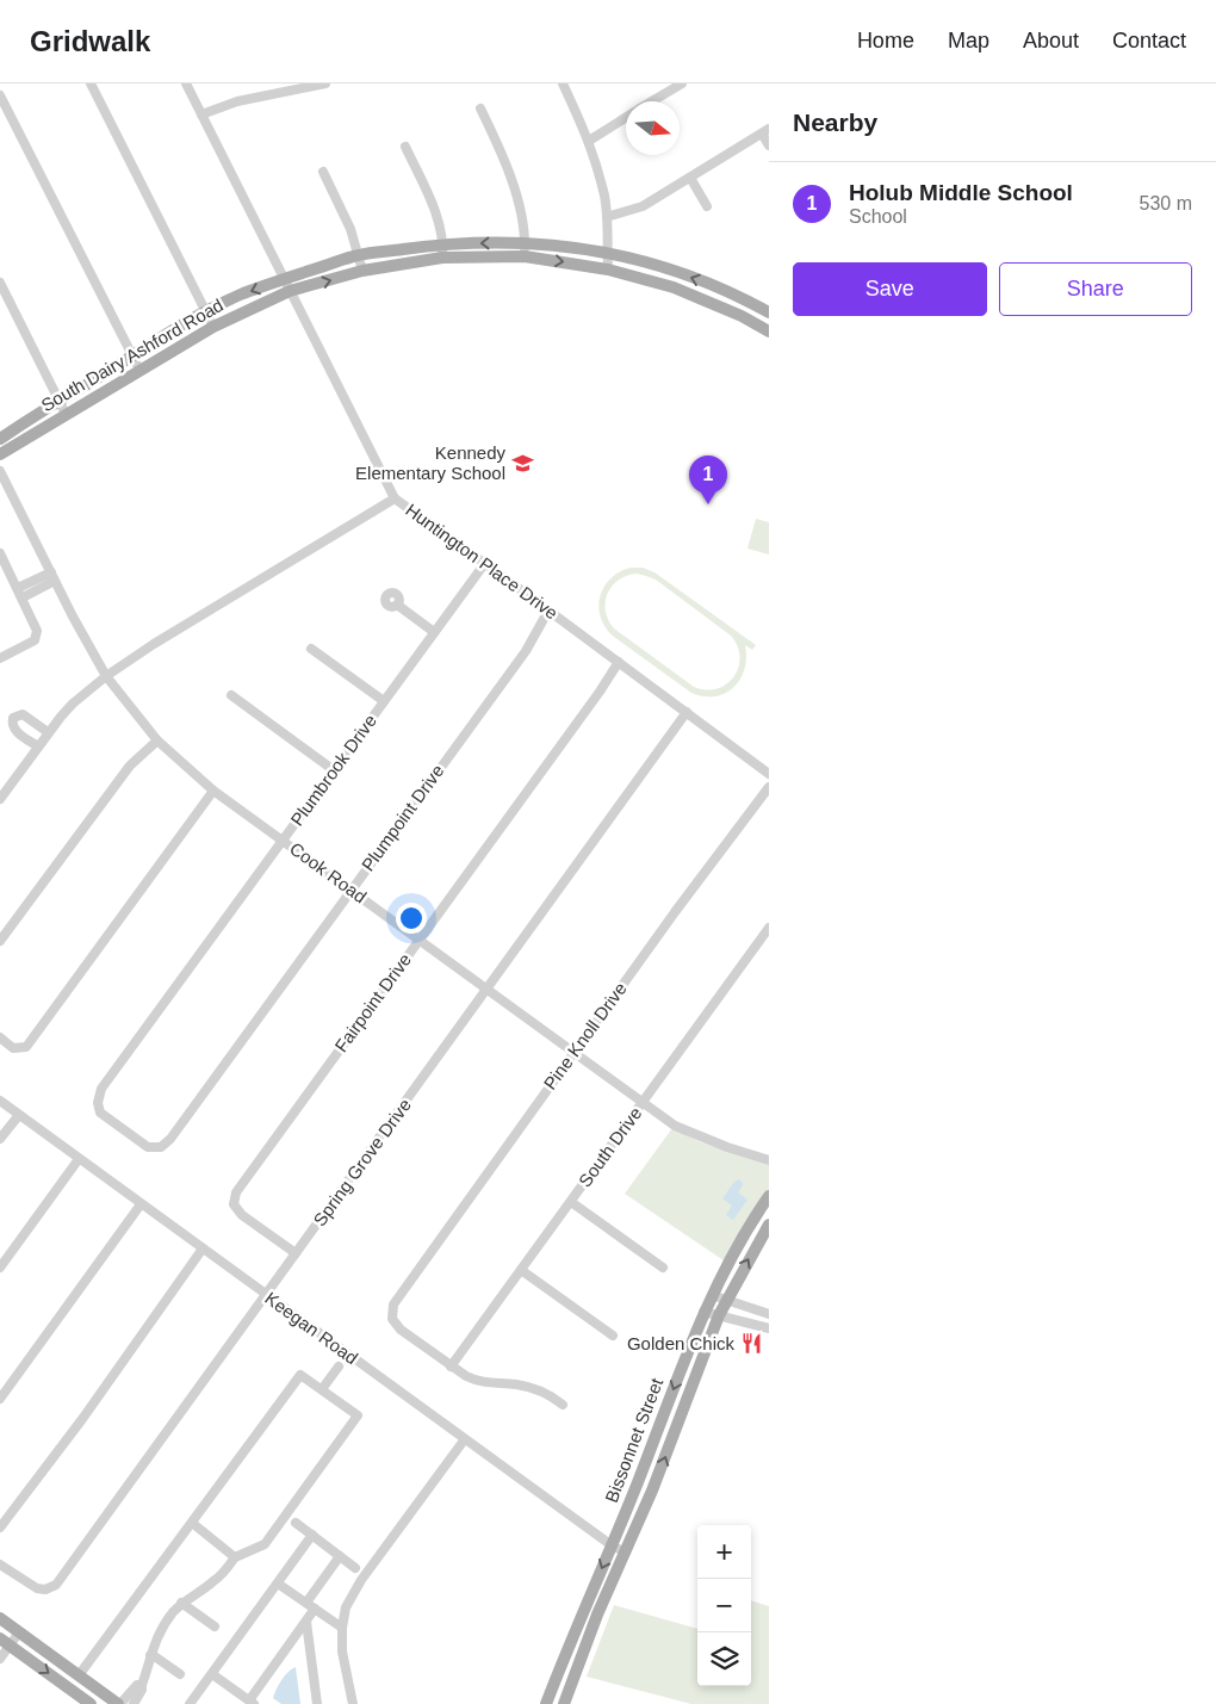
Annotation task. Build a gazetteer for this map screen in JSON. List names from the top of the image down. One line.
{"streets":{"main road":["South Dairy Ashford Road","Bissonnet Street"],"street":["Huntington Place Drive","Plumbrook Drive","Plumpoint Drive","Cook Road","Fairpoint Drive","Pine Knoll Drive","South Drive","Spring Grove Drive","Keegan Road"]},"crossings":[["South Dairy Ashford Road","Huntington Place Drive"],["Huntington Place Drive","Plumbrook Drive"],["Huntington Place Drive","Plumpoint Drive"],["Huntington Place Drive","Fairpoint Drive"],["Huntington Place Drive","Spring Grove Drive"],["Plumbrook Drive","Plumpoint Drive"],["Plumbrook Drive","Cook Road"],["Plumpoint Drive","Cook Road"],["Cook Road","Fairpoint Drive"],["Cook Road","Pine Knoll Drive"],["Cook Road","South Drive"],["Cook Road","Spring Grove Drive"],["Fairpoint Drive","Spring Grove Drive"],["Pine Knoll Drive","South Drive"],["Spring Grove Drive","Keegan Road"],["Keegan Road","Bissonnet Street"]],"places":{"school or university":["Kennedy Elementary School"],"restaurant":["Golden Chick"]},"north":"right","page":{"header":"Gridwalk","nav":["Home","Map","About","Contact"],"heading":"Nearby","list":[{"mark":"1","name":"Holub Middle School","note":"School","value":"530 m"}],"buttons":["Save","Share"],"pins":"1","map_buttons":["+","−"]}}
